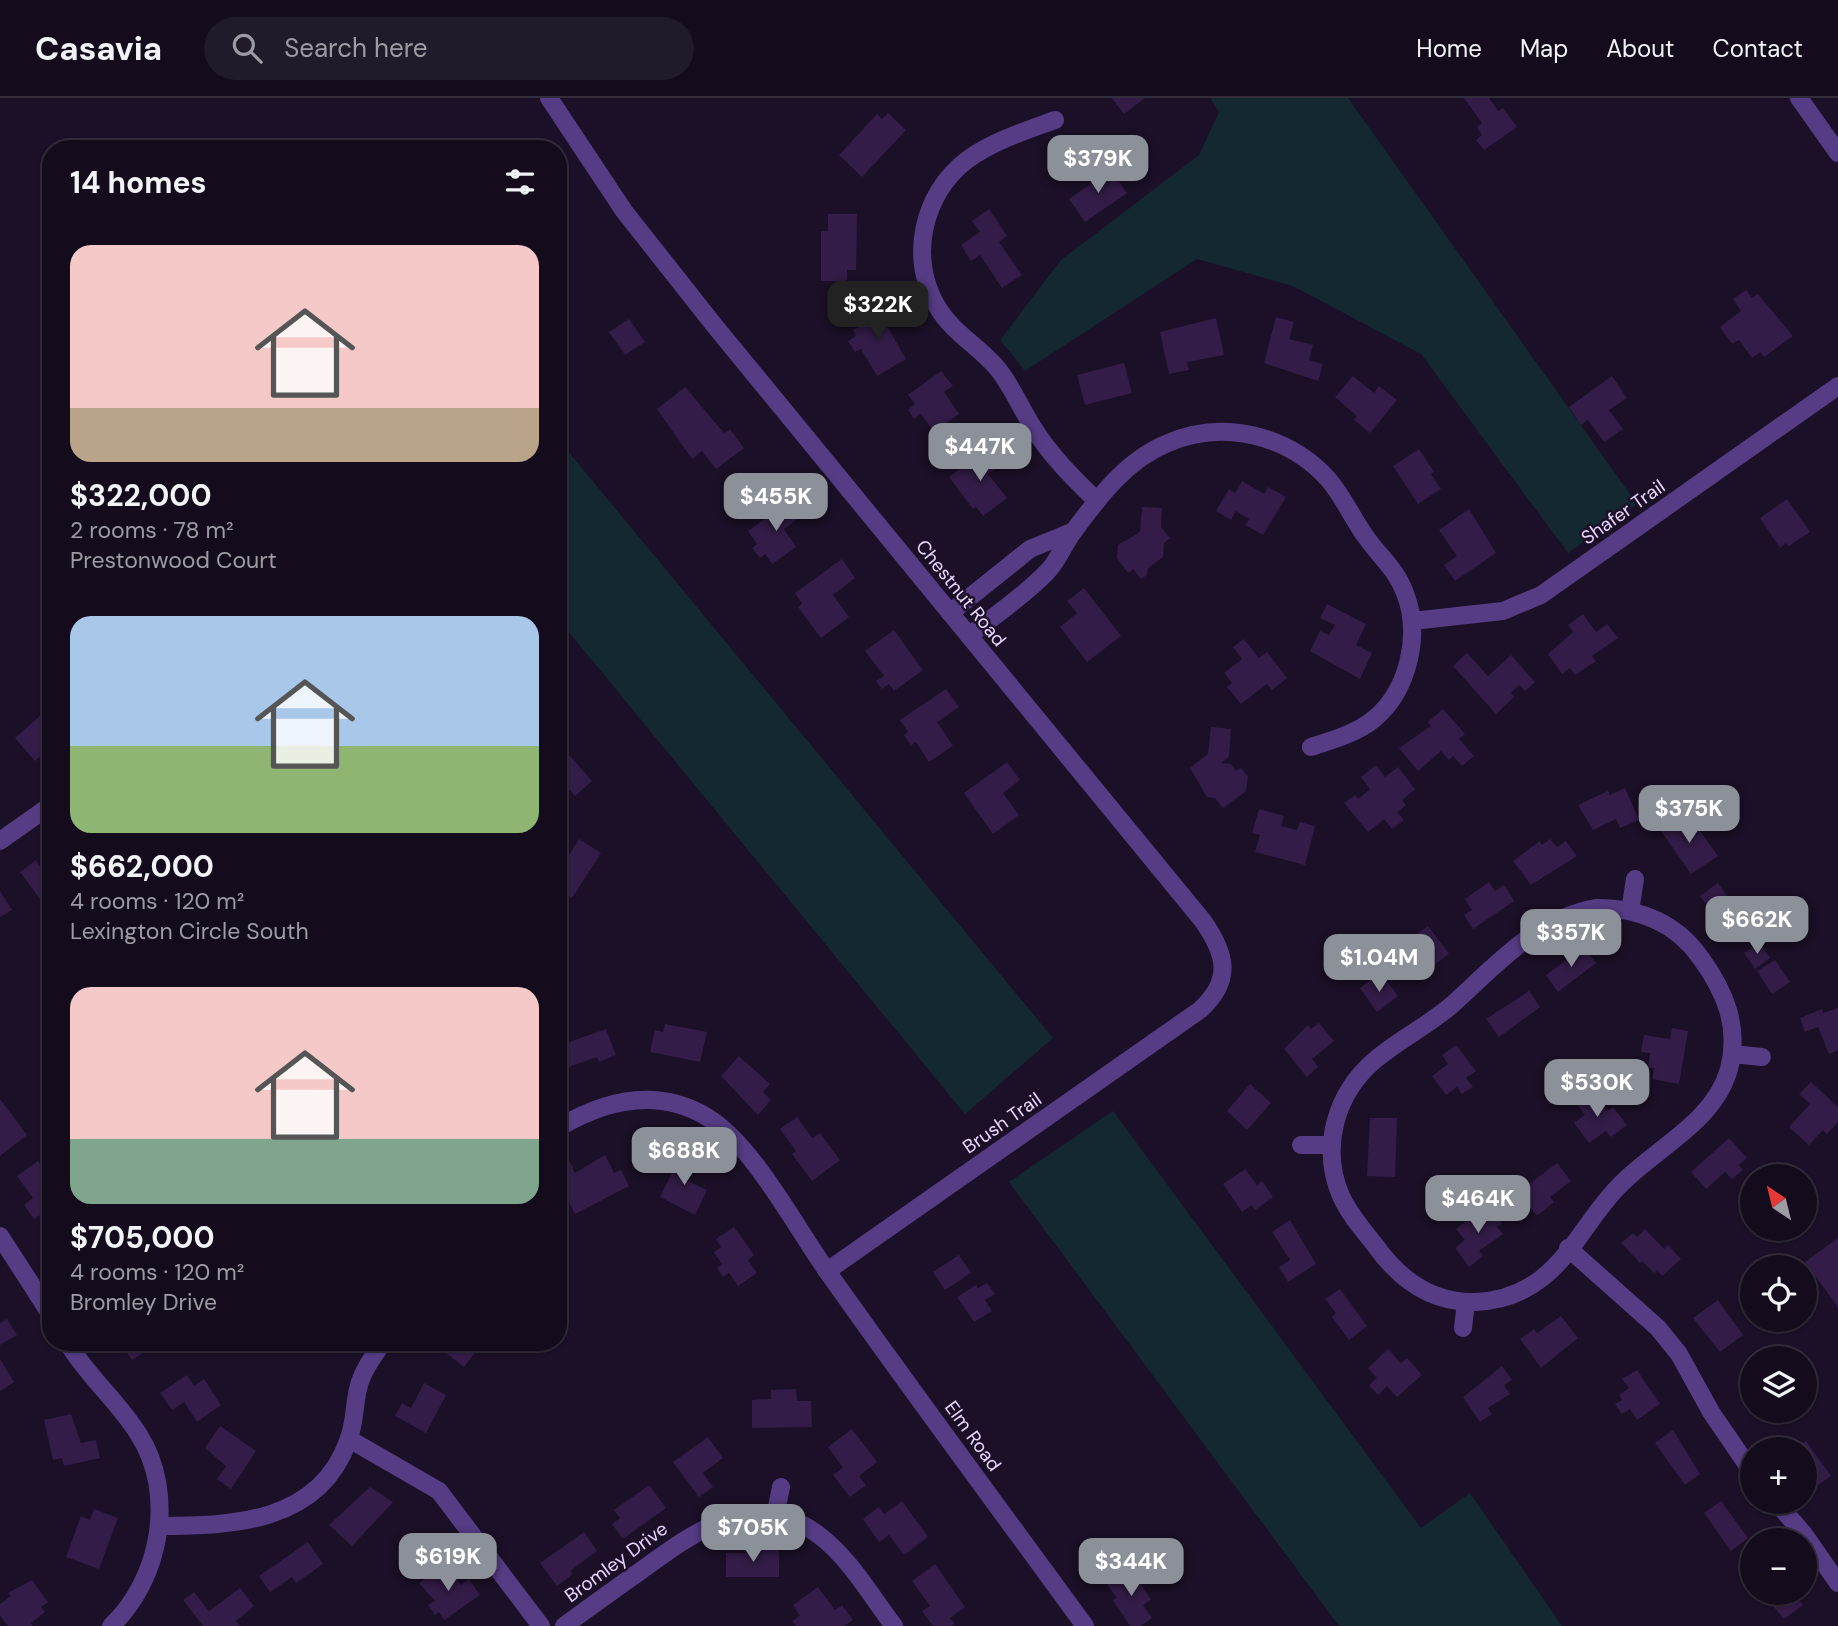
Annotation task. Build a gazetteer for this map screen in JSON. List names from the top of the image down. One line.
{"streets":{"street":["Shafer Trail","Chestnut Road","Brush Trail","Elm Road","Bromley Drive"]},"crossings":[["Chestnut Road","Brush Trail"],["Brush Trail","Elm Road"]],"north":"top left","page":{"header":"Casavia","search":"Search here","nav":["Home","Map","About","Contact"],"price":["$379K","$322K","$447K","$455K","$375K","$662K","$357K","$1.04M","$530K","$688K","$464K","$705K","$619K","$344K"],"heading":"14 homes","list":[{"name":"$322,000","note":"2 rooms · 78 m² · Prestonwood Court"},{"name":"$662,000","note":"4 rooms · 120 m² · Lexington Circle South"},{"name":"$705,000","note":"4 rooms · 120 m² · Bromley Drive"}],"map_buttons":["+","−"]}}
